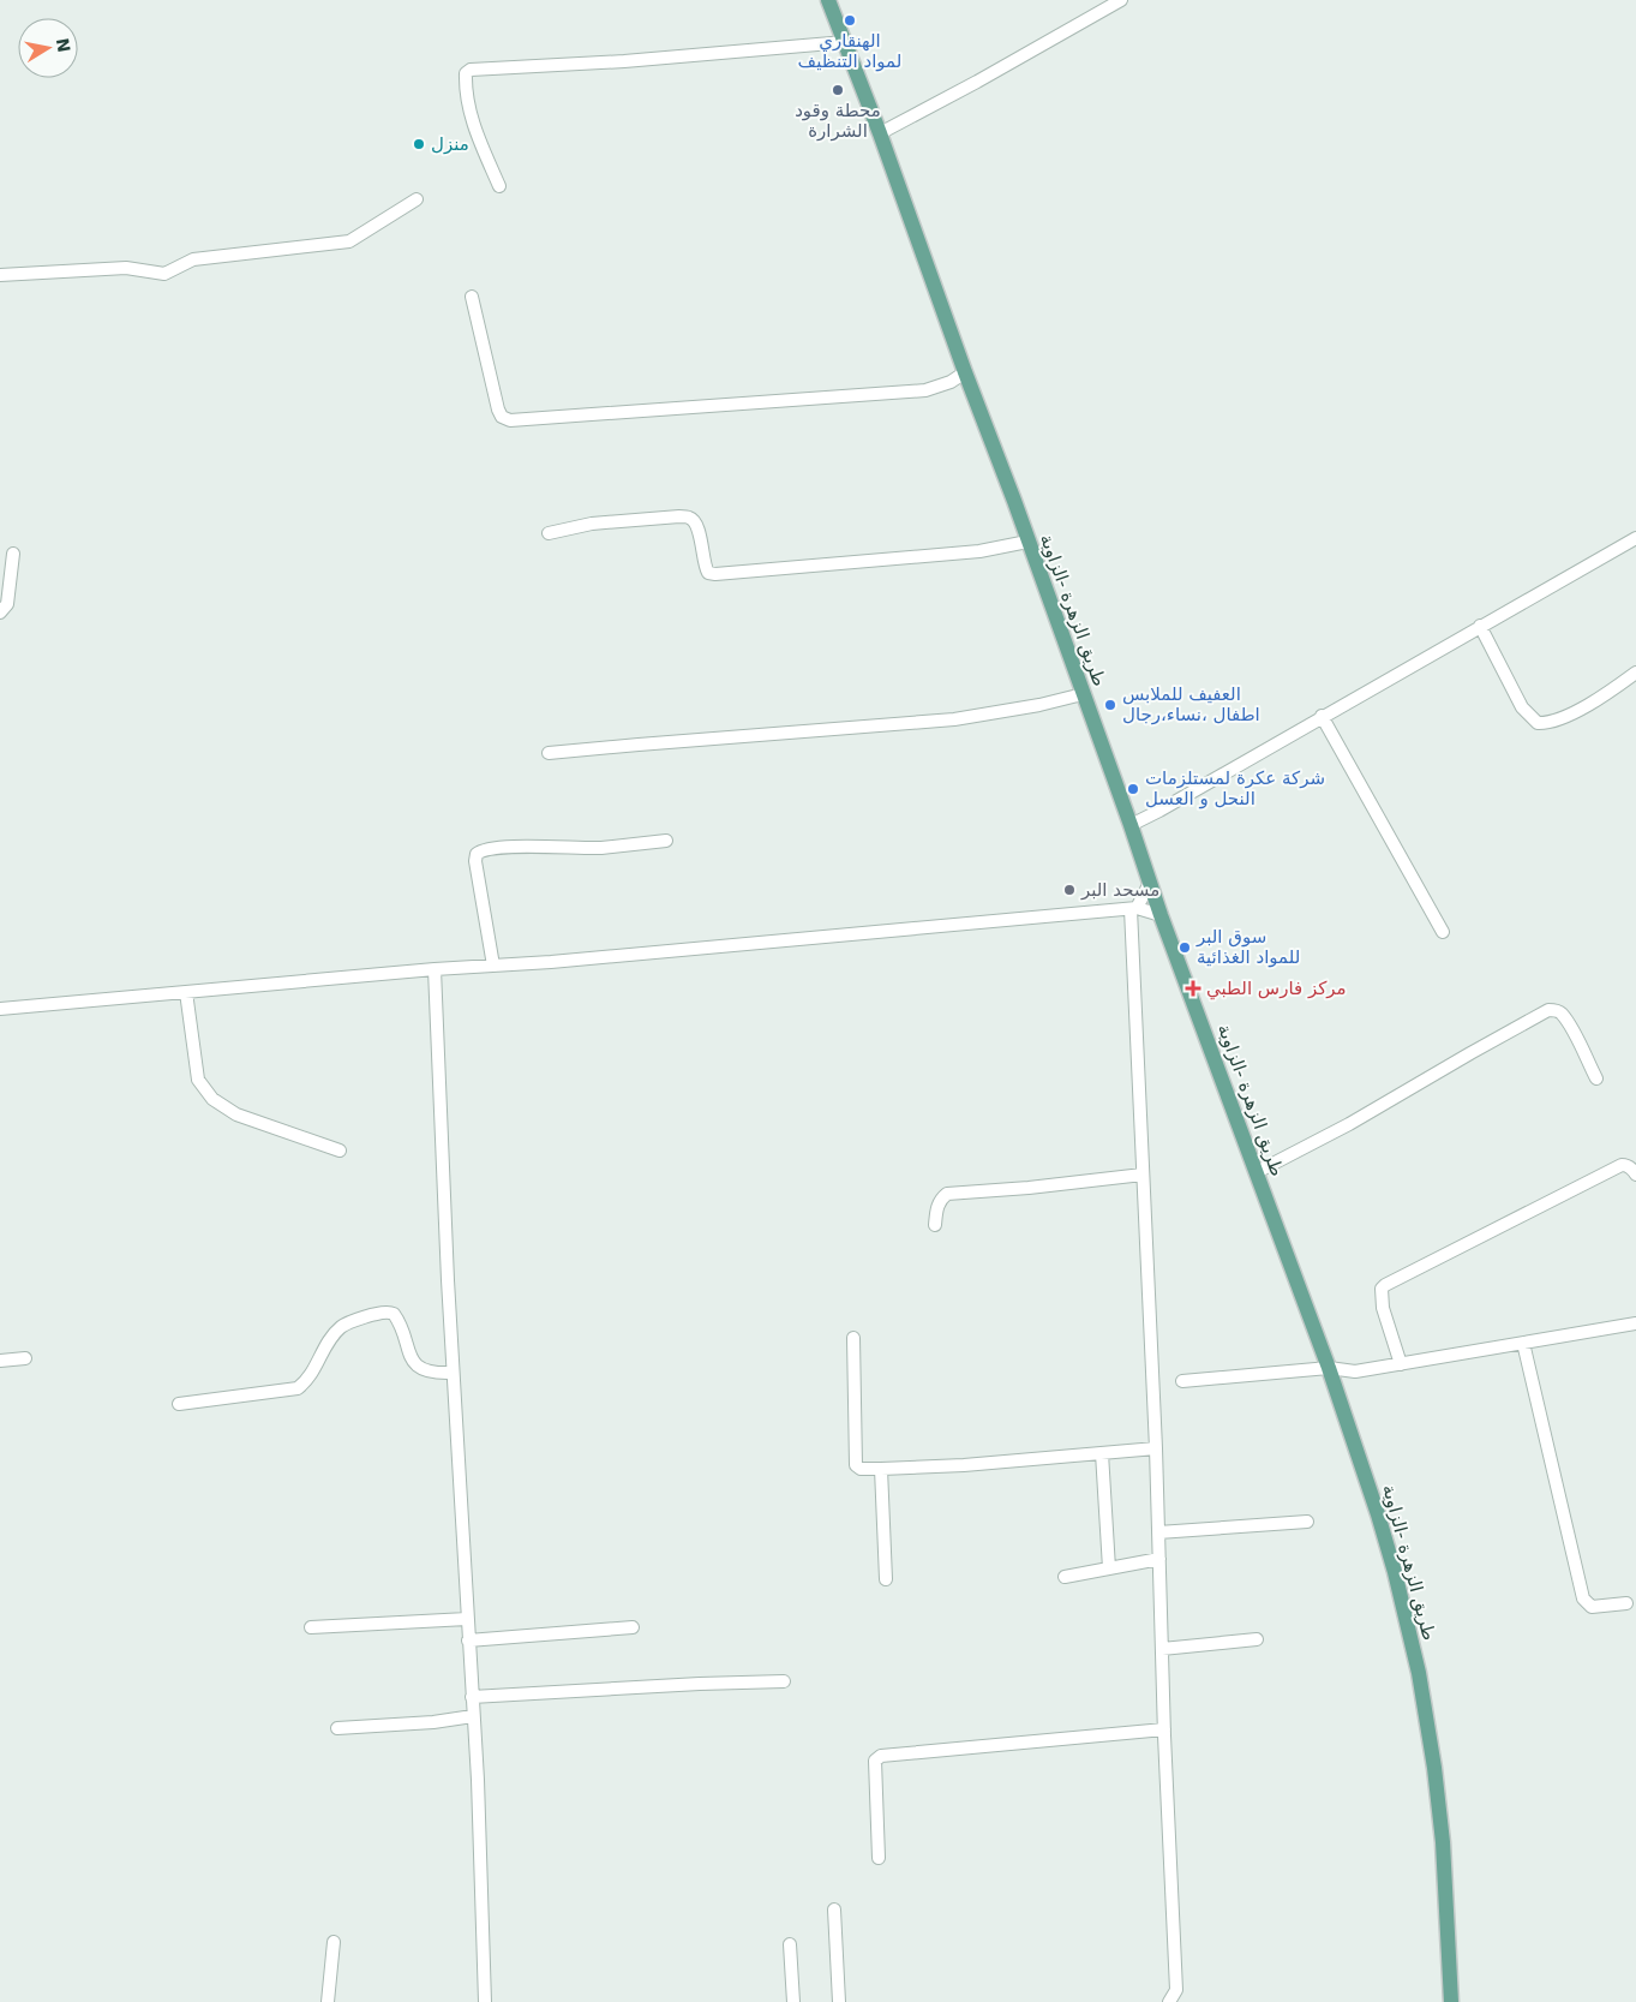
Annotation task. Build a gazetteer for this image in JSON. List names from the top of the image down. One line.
{"streets":{"main road":["طريق الزهرة -الزاوية"]},"places":{"other":["الهنقاري لمواد التنظيف","محطة وقود الشرارة","منزل","العفيف للملابس اطفال ،نساء،رجال","شركة عكرة لمستلزمات النحل و العسل","مسحد البر","سوق البر للمواد الغذائية"],"health":["مركز فارس الطبي"]},"north":"right"}
